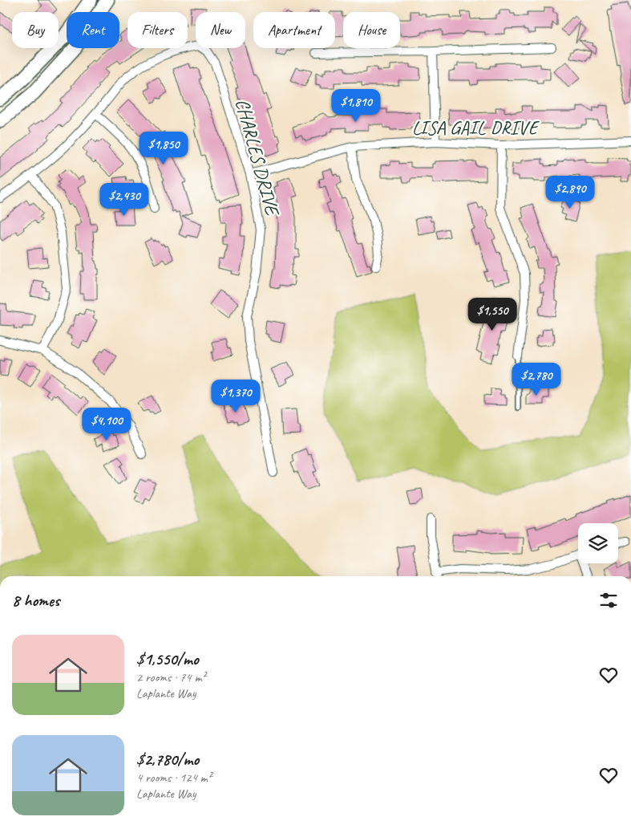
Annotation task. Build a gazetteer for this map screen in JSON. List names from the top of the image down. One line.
{"streets":{"street":["LISA GAIL DRIVE","CHARLES DRIVE"]},"crossings":[["LISA GAIL DRIVE","CHARLES DRIVE"]],"page":{"chip":["Buy","Rent","Filters","New","Apartment","House"],"price":["$1,810","$1,850","$2,890","$2,430","$1,550","$2,780","$1,370","$4,100"],"heading":"8 homes","list":[{"name":"$1,550/mo","note":"2 rooms · 74 m² · Laplante Way"},{"name":"$2,780/mo","note":"4 rooms · 124 m² · Laplante Way"}]}}
